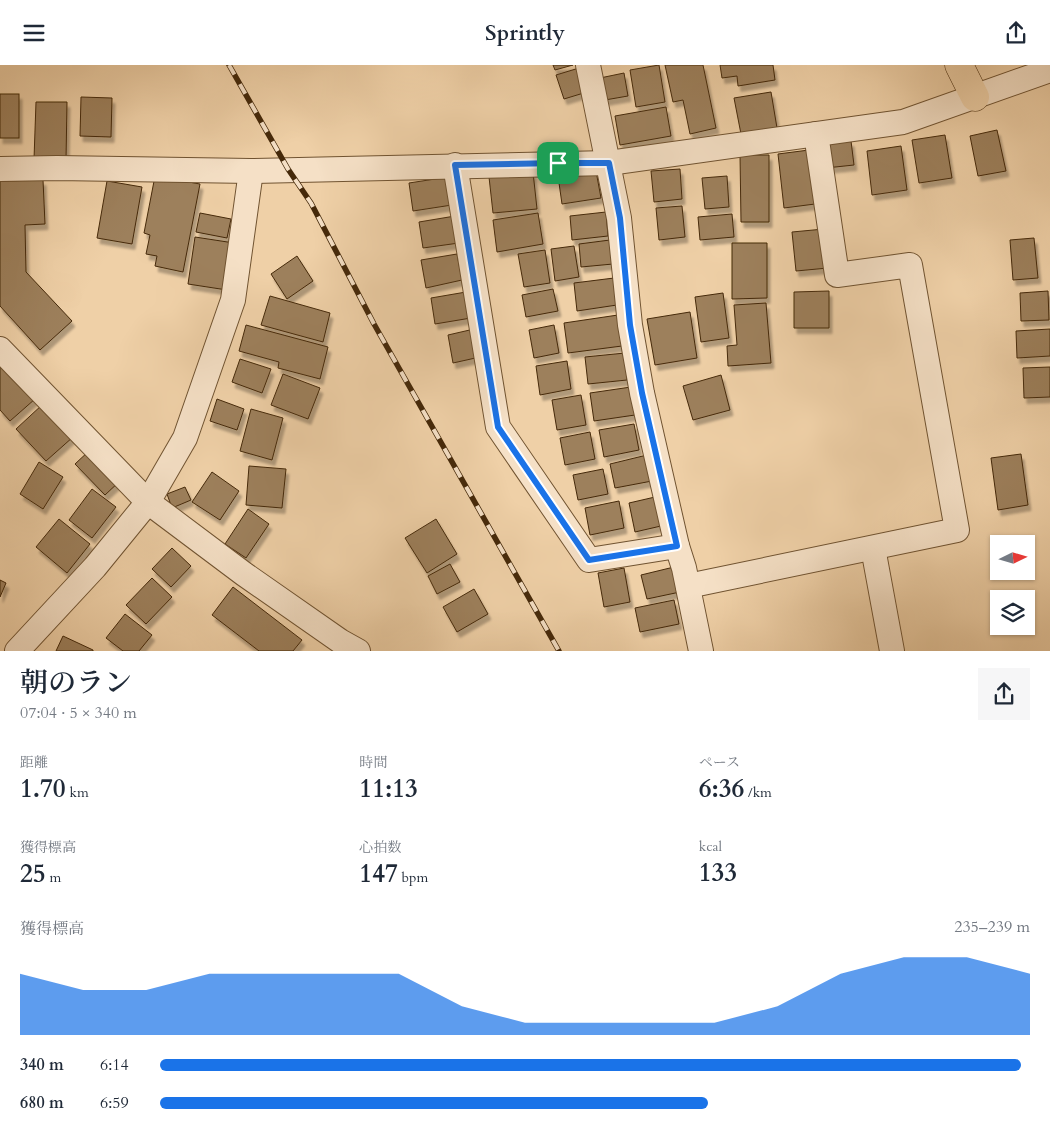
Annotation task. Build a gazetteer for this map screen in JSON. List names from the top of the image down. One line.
{"north":"right","page":{"header":"Sprintly","heading":["朝のラン","07:04 · 5 × 340 m"],"stats":[["距離","1.70 km"],["時間","11:13"],["ペース","6:36 /km"],["獲得標高","25 m"],["心拍数","147 bpm"],["kcal","133"]],"chart":["獲得標高","235–239 m"],"list":[{"name":"340 m","note":"6:14"},{"name":"680 m","note":"6:59"}]}}
